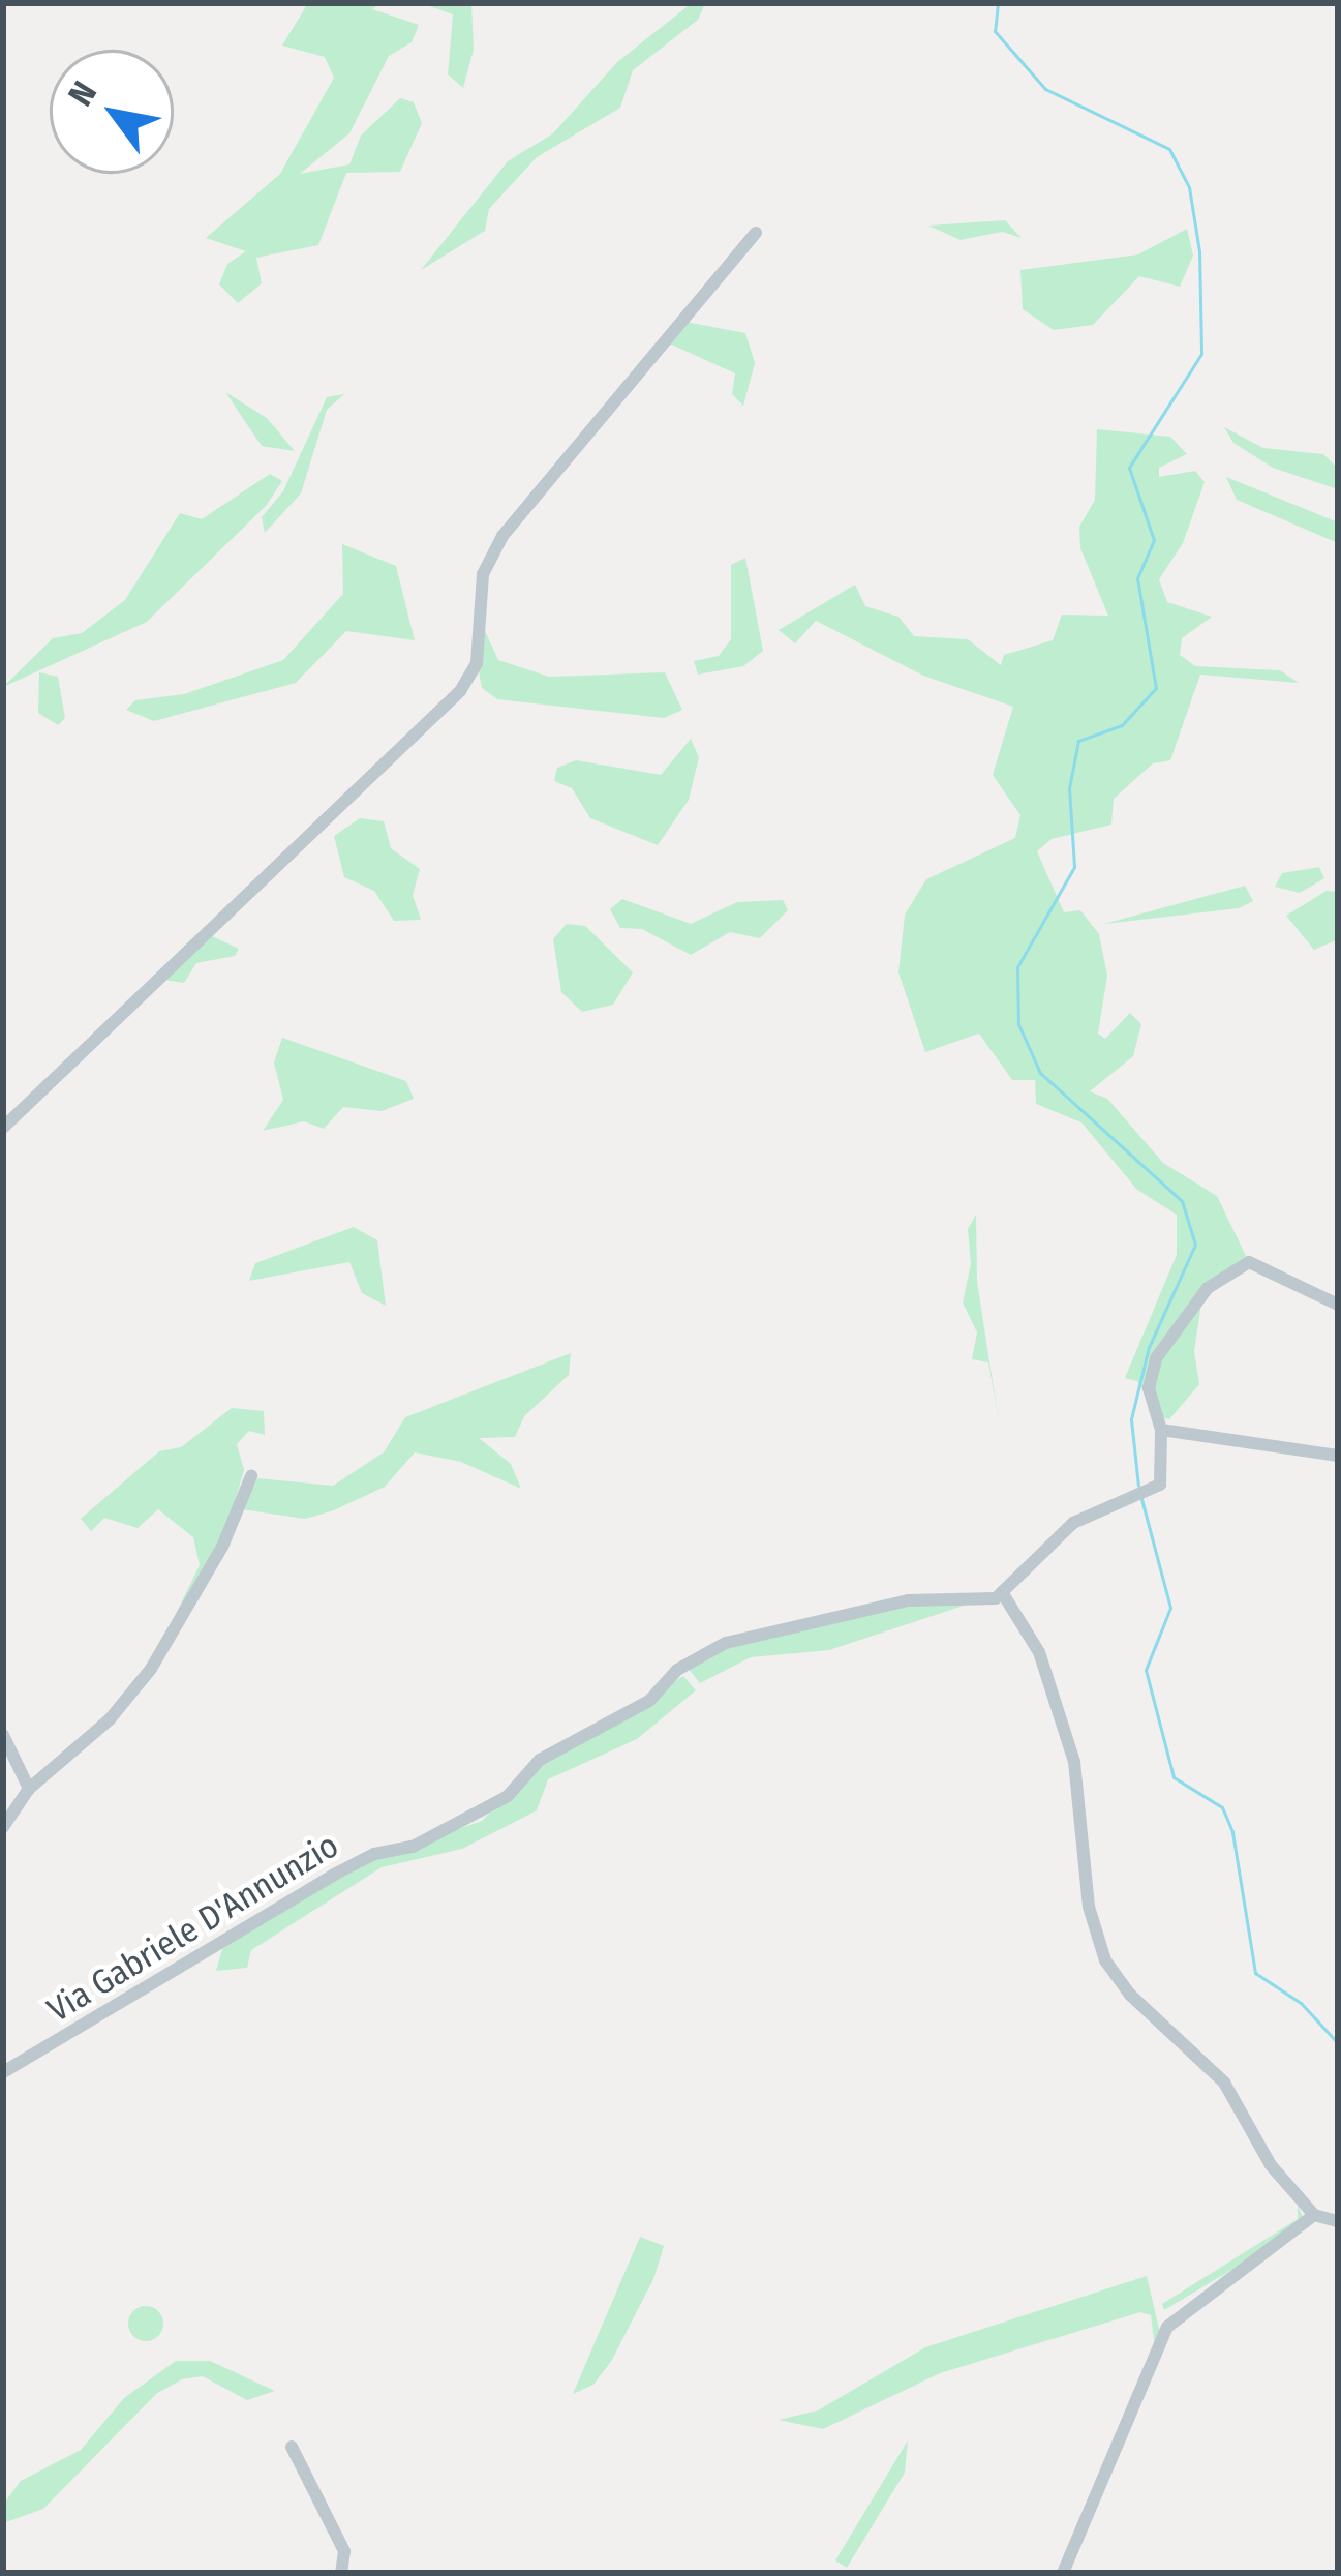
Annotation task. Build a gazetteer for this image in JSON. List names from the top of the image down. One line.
{"streets":{"street":["Via Gabriele D'Annunzio"]},"north":"top left"}
